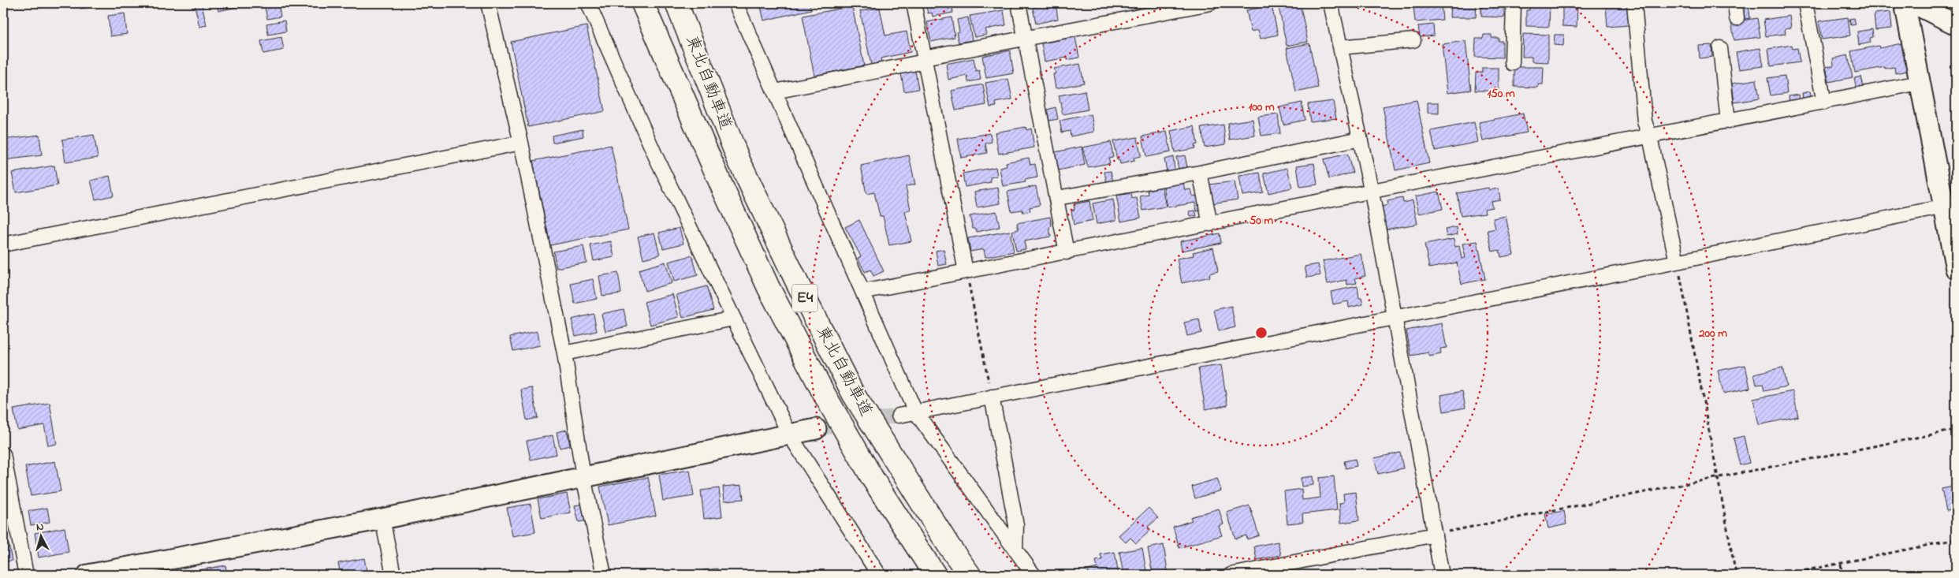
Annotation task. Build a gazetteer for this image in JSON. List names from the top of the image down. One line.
{"streets":{"highway":["東北自動車道","E4"]},"north":"top","rings":["150 m","100 m","50 m","200 m"]}
